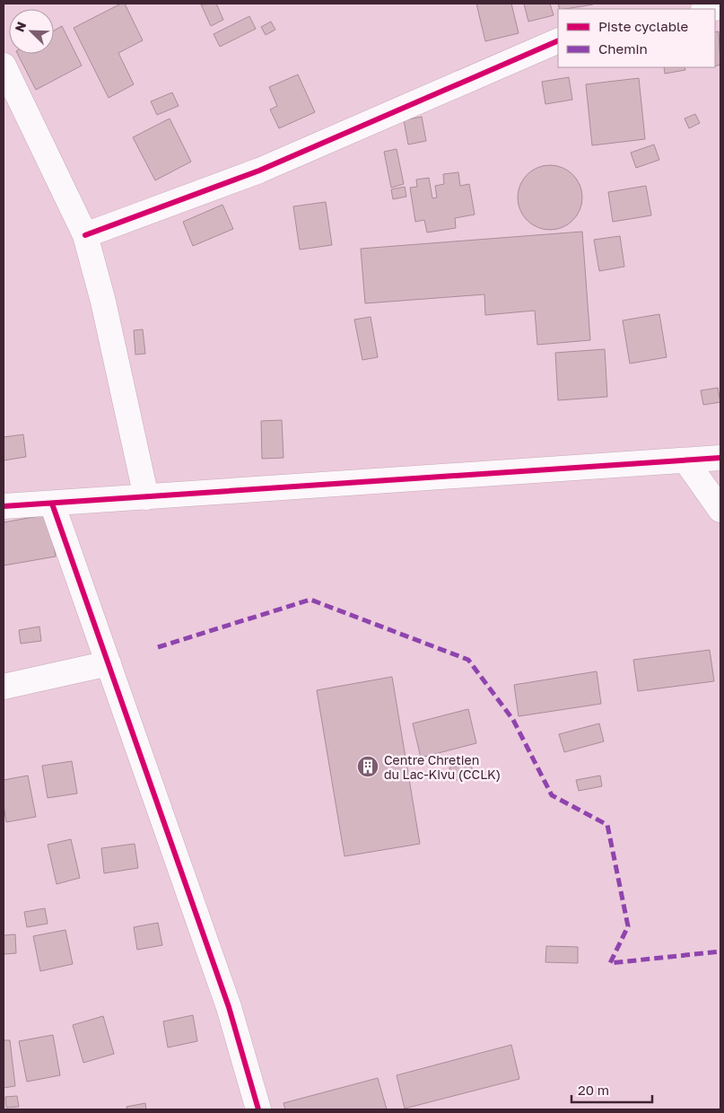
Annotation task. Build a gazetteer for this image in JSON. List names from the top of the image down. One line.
{"places":{"building":["Centre Chretien du Lac-Kivu (CCLK)"]},"legend":["Piste cyclable","Chemin"],"scale_bar":"20 m","north":"top left"}
